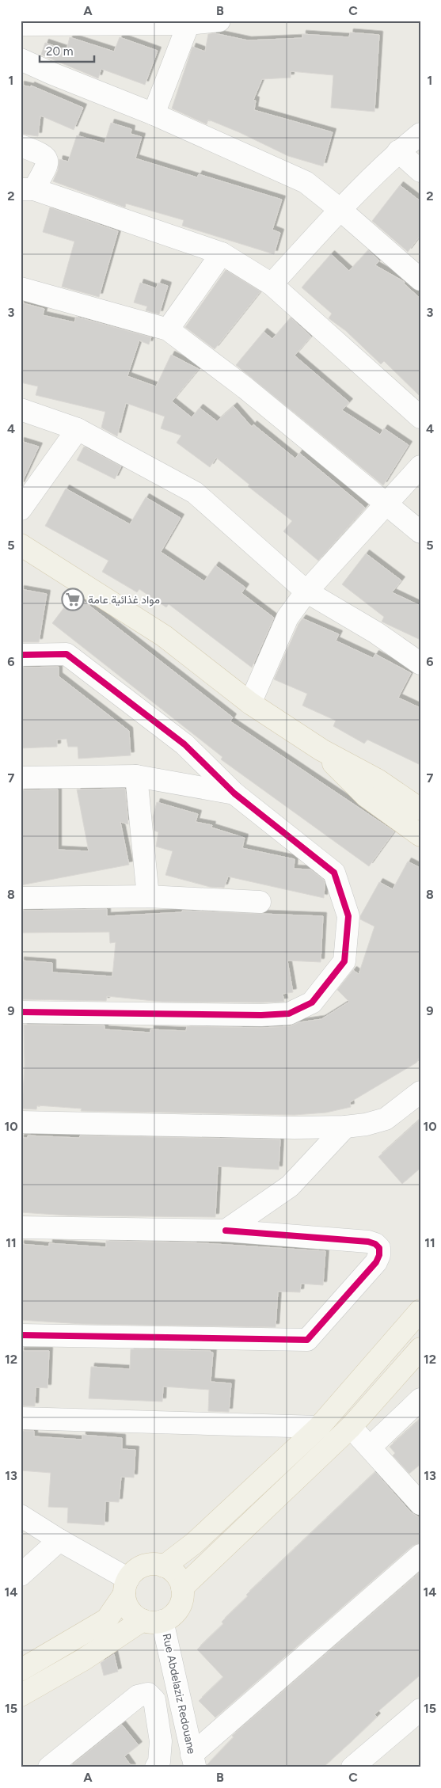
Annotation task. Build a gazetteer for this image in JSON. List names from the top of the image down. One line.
{"streets":{"street":["Rue Abdelaziz Redouane"]},"places":{"supermarket":["مواد غذائية عامة"]},"scale_bar":"20 m","grid":{"columns":["A","B","C"],"rows":["1","2","3","4","5","6","7","8","9","10","11","12","13","14","15"]}}
